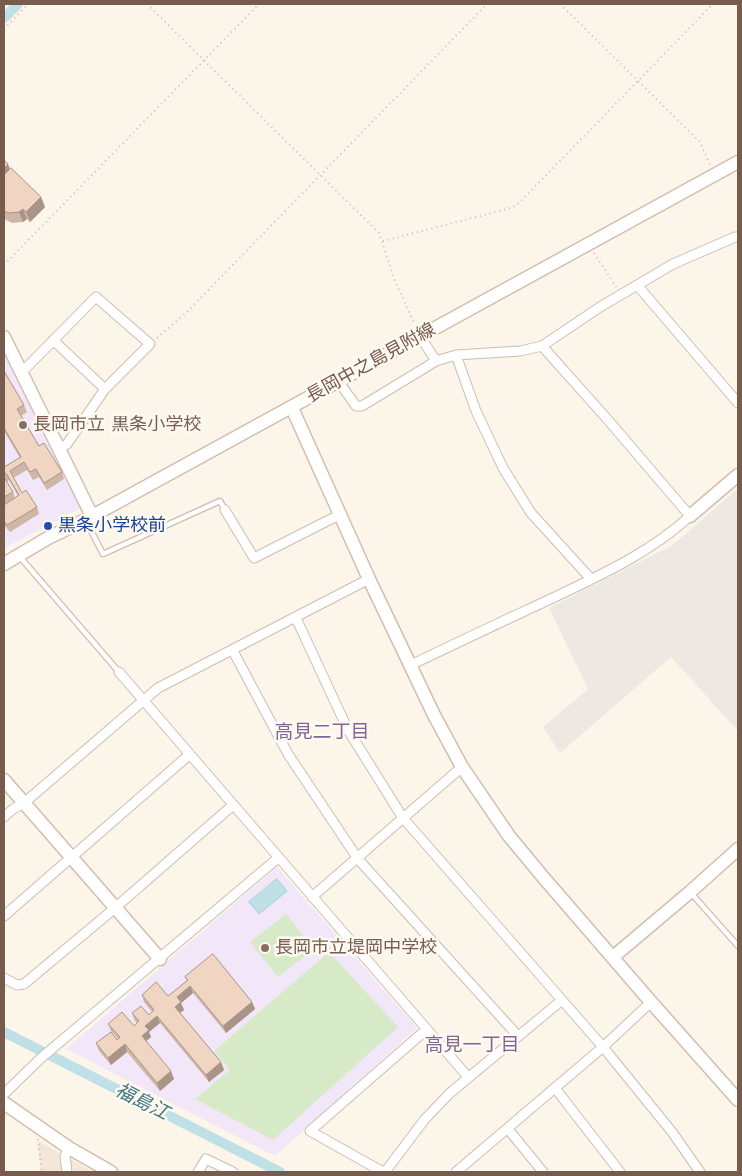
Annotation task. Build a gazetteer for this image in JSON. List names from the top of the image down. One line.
{"streets":{"street":["長岡中之島見附線"]},"districts":["高見二丁目","高見一丁目"],"water":["福島江"],"places":["長岡市立 黒条小学校","黒条小学校前","長岡市立堤岡中学校"]}
